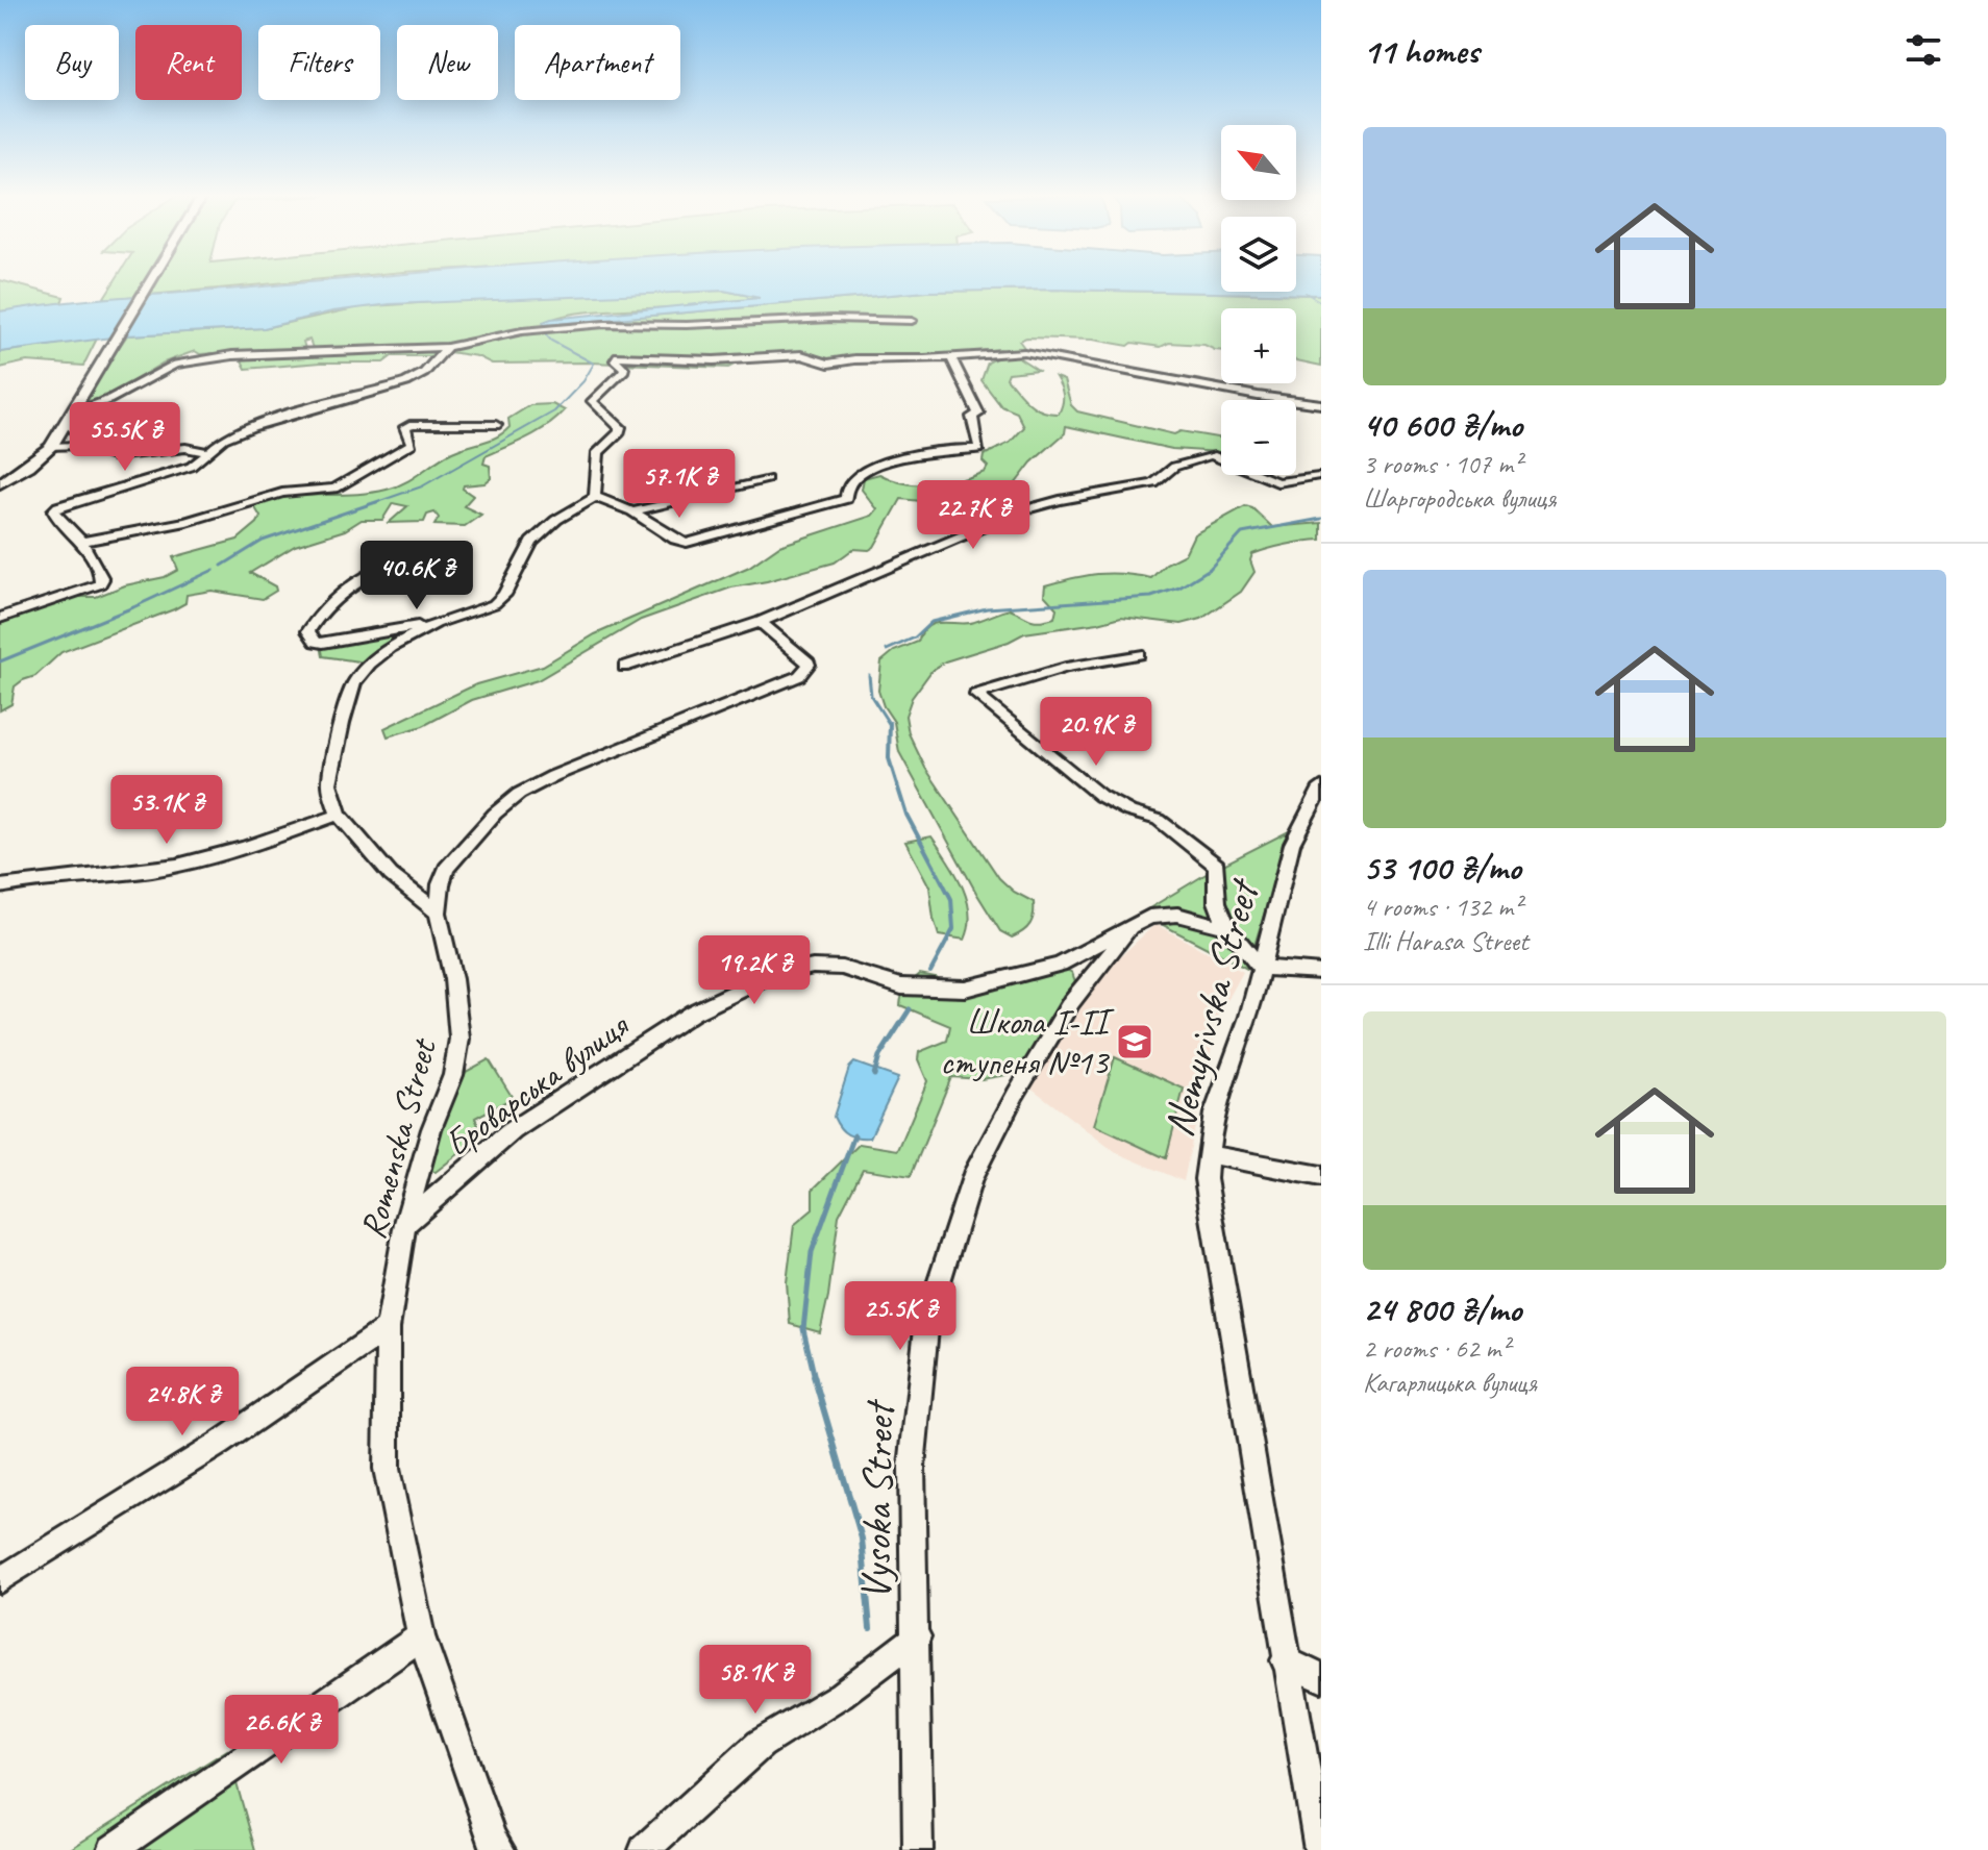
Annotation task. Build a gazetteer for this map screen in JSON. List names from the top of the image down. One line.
{"streets":{"street":["Nemyrivska Street","Броварська вулиця","Romenska Street","Vysoka Street"]},"crossings":[["Броварська вулиця","Romenska Street"],["Броварська вулиця","Vysoka Street"]],"places":{"school or university":["Школа I-II ступеня №13"]},"north":"top left","page":{"heading":"11 homes","chip":["Buy","Rent","Filters","New","Apartment"],"list":[{"name":"40 600 ₴/mo","note":"3 rooms · 107 m² · Шаргородська вулиця"},{"name":"53 100 ₴/mo","note":"4 rooms · 132 m² · Illi Harasa Street"},{"name":"24 800 ₴/mo","note":"2 rooms · 62 m² · Кагарлицька вулиця"}],"map_buttons":["+","−"],"price":["55.5K ₴","57.1K ₴","22.7K ₴","40.6K ₴","20.9K ₴","53.1K ₴","19.2K ₴","25.5K ₴","24.8K ₴","58.1K ₴","26.6K ₴"]}}
